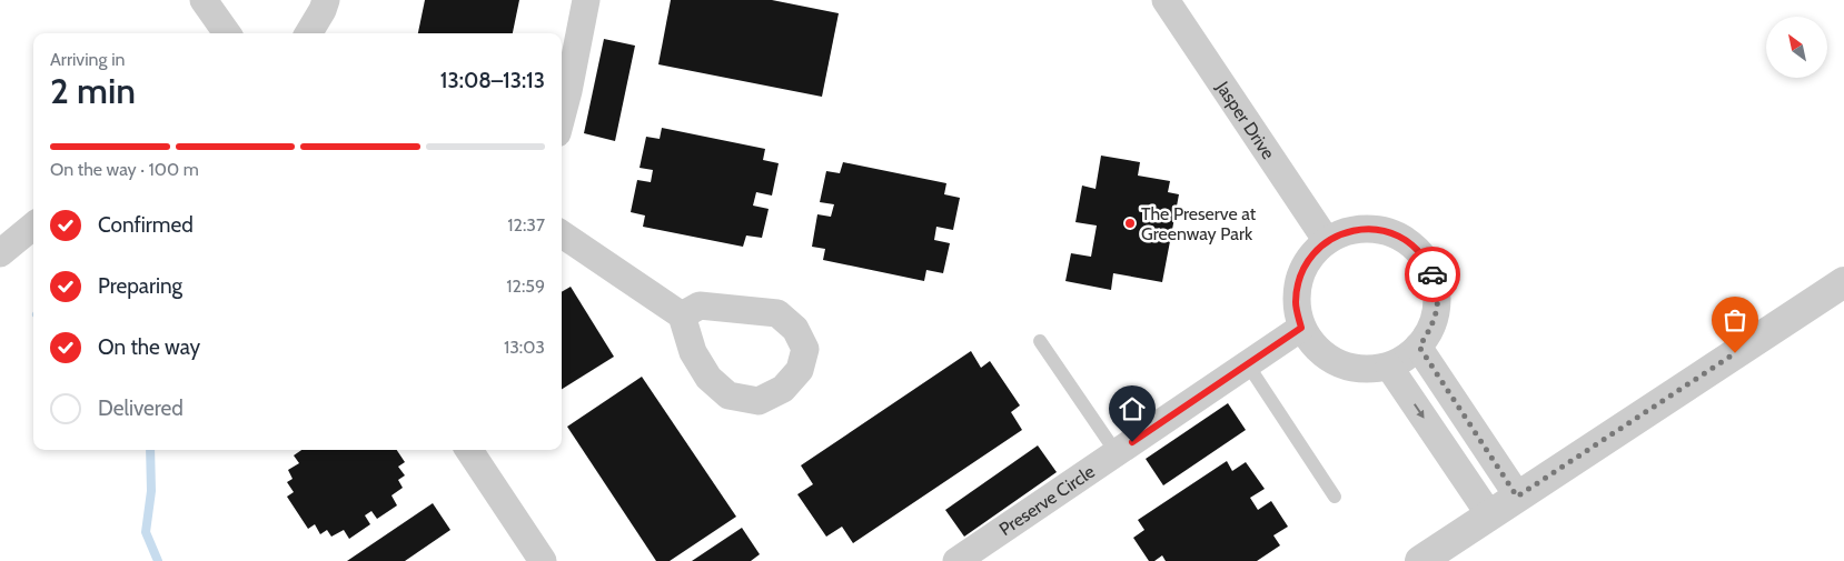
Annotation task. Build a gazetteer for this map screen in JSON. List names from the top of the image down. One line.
{"streets":{"street":["Jasper Drive","Preserve Circle"]},"crossings":[["Jasper Drive","Preserve Circle"]],"places":["The Preserve at Greenway Park"],"north":"top left","page":{"heading":["2 min","Arriving in","13:08–13:13"],"bar":"On the way · 100 m","list":[["Confirmed","12:37"],["Preparing","12:59"],["On the way","13:03"],"Delivered"]}}
